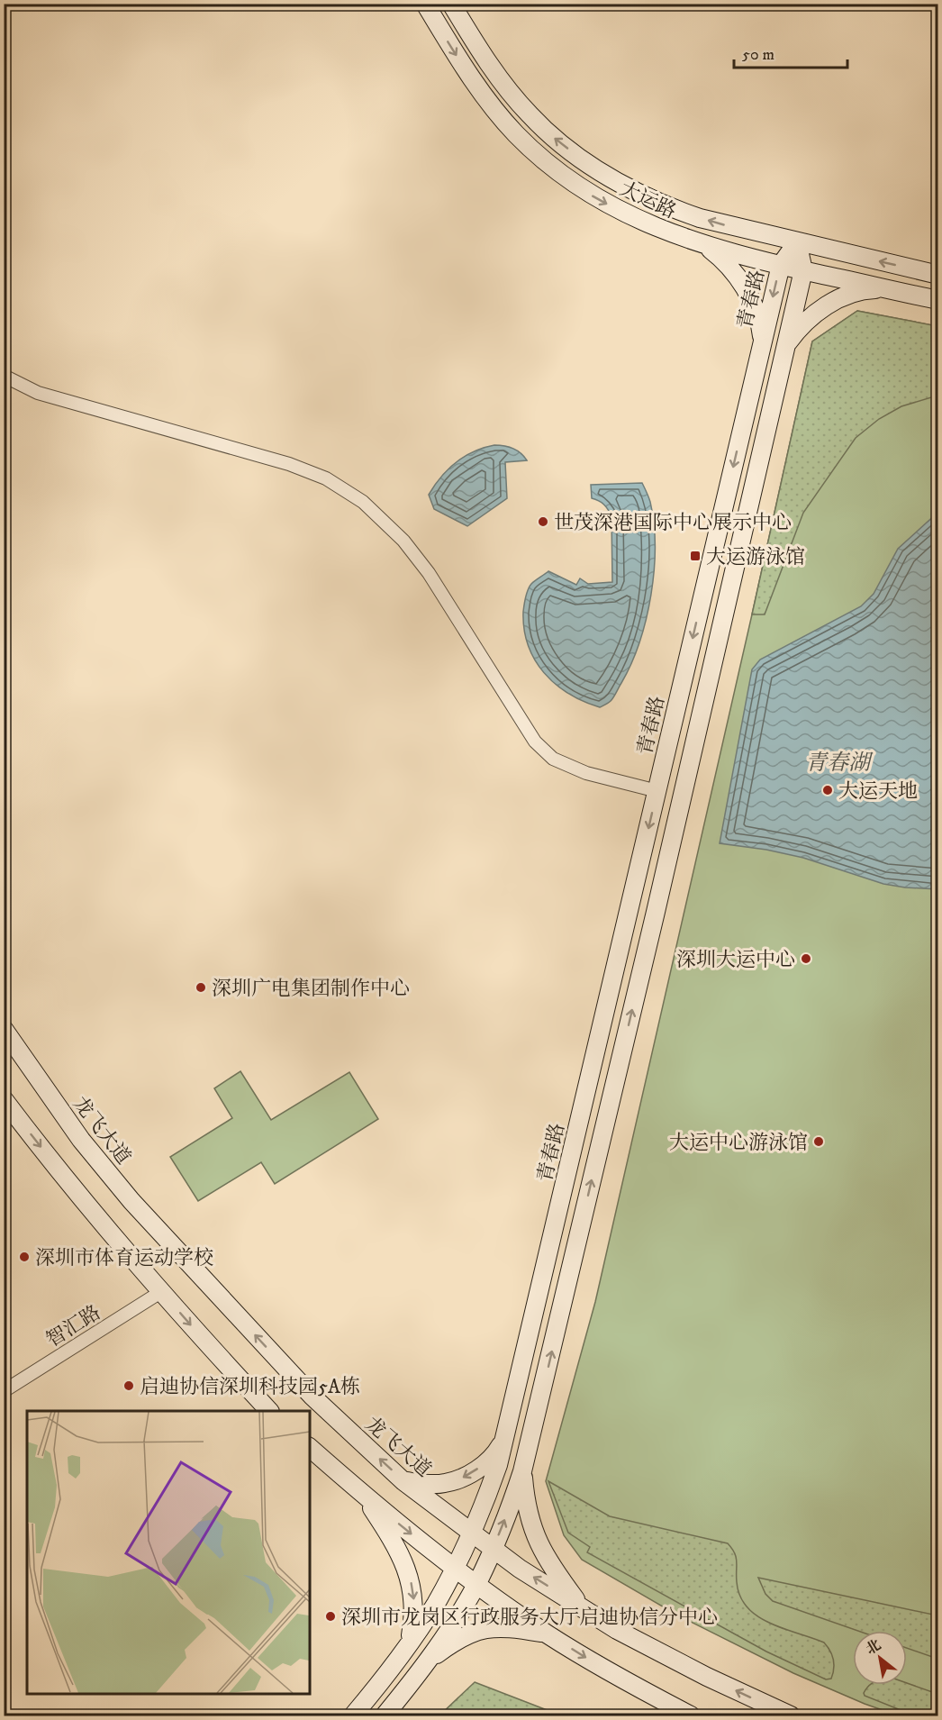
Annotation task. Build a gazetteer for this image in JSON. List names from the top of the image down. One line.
{"streets":{"street":["大运路","青春路","龙飞大道","智汇路"]},"crossings":[["大运路","青春路"],["青春路","龙飞大道"]],"water":["青春湖"],"places":{"other":["世茂深港国际中心展示中心","大运天地","深圳大运中心","深圳广电集团制作中心","大运中心游泳馆","深圳市体育运动学校","启迪协信深圳科技园5A栋","深圳市龙岗区行政服务大厅启迪协信分中心"],"transit":["大运游泳馆"]},"scale_bar":"50 m","north":"top left"}
